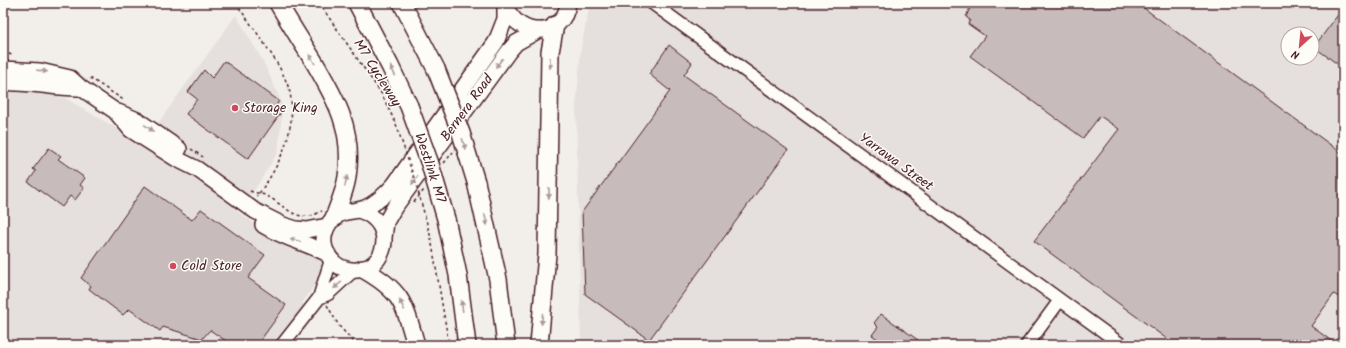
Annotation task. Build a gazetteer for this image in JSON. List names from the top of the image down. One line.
{"streets":{"highway":["Westlink M7"],"main road":["Bernera Road"],"street":["Yarrawa Street"],"path":["M7 Cycleway"]},"places":["Storage King","Cold Store"],"north":"bottom left"}
